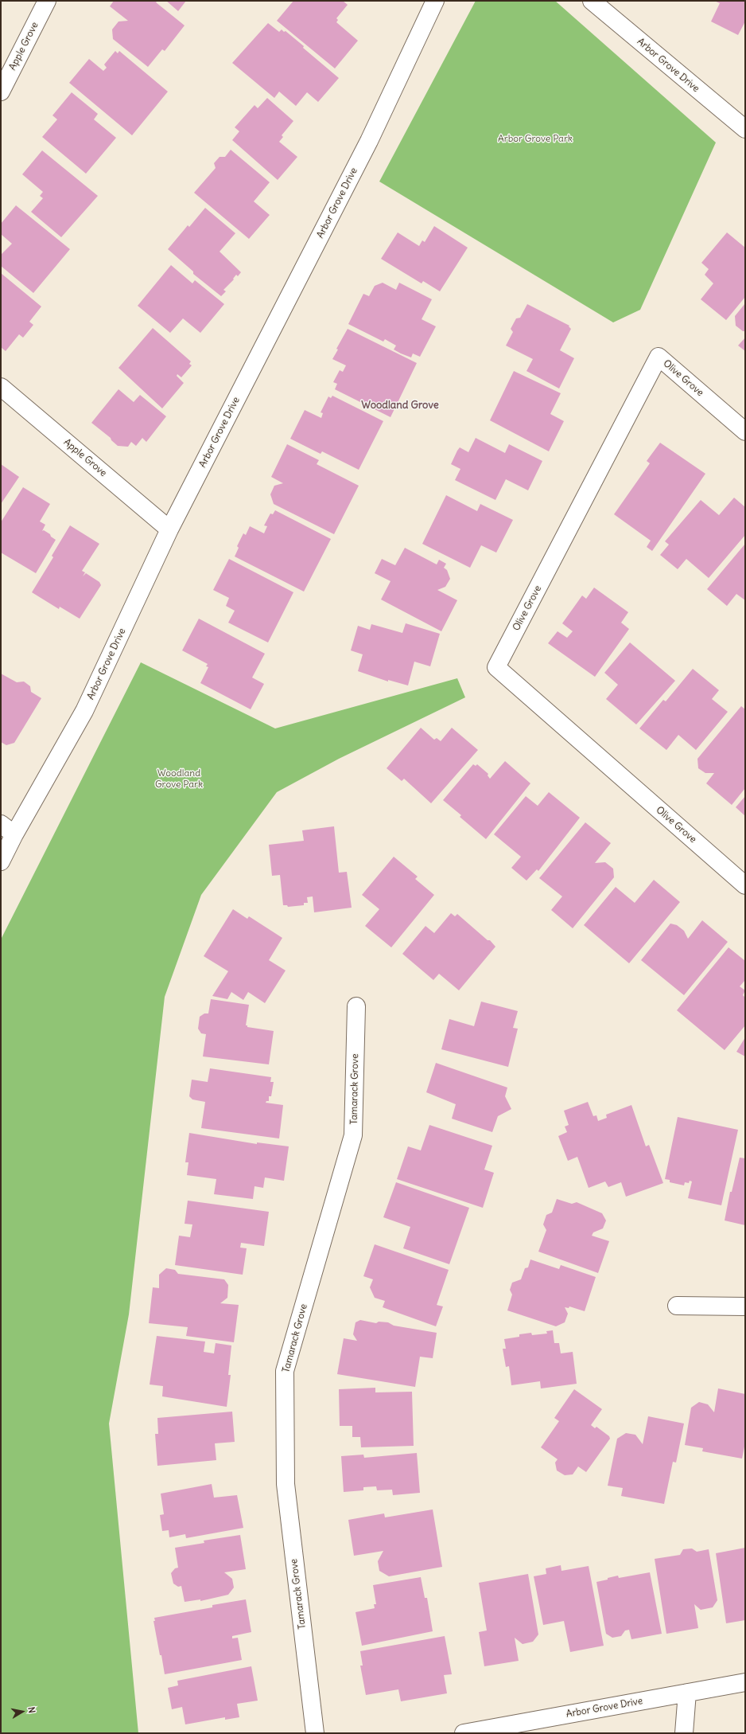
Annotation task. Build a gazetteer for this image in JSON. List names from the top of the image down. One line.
{"streets":{"street":["Apple Grove","Arbor Grove Drive","Olive Grove","Tamarack Grove"]},"crossings":[["Apple Grove","Arbor Grove Drive"]],"districts":["Woodland Grove"],"parks":["Arbor Grove Park","Woodland Grove Park"],"north":"right"}
